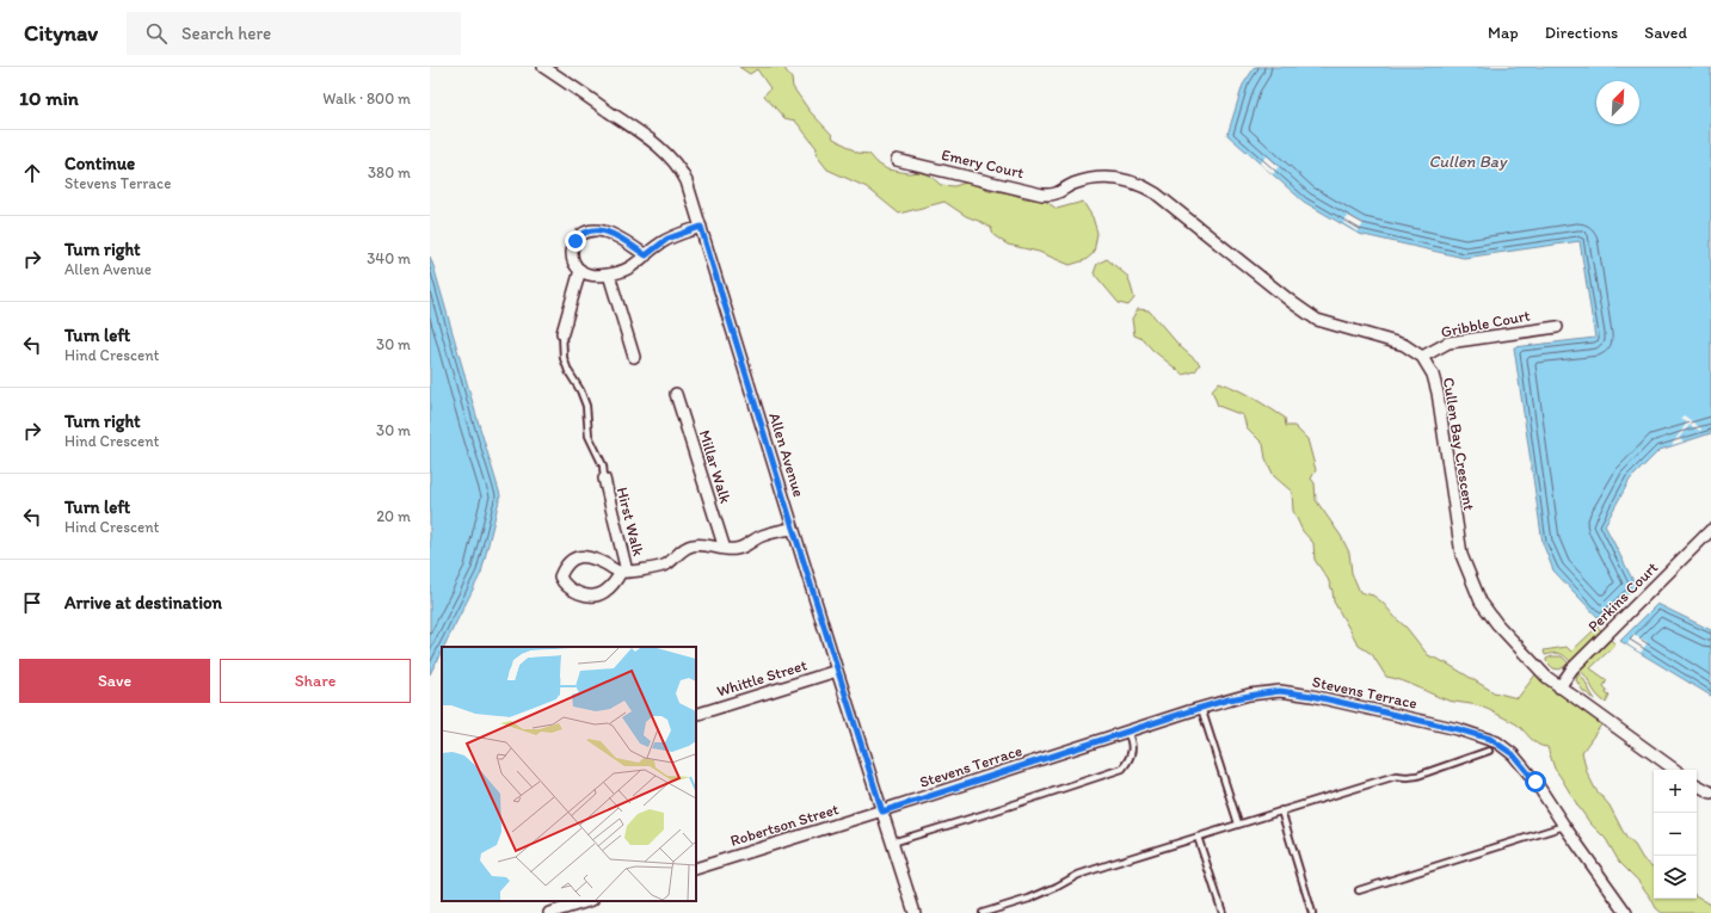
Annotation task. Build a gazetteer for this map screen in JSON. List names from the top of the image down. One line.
{"streets":{"street":["Emery Court","Gribble Court","Cullen Bay Crescent","Allen Avenue","Millar Walk","Hirst Walk","Perkins Court","Whittle Street","Stevens Terrace","Robertson Street"]},"crossings":[["Emery Court","Cullen Bay Crescent"],["Gribble Court","Cullen Bay Crescent"],["Cullen Bay Crescent","Perkins Court"],["Allen Avenue","Whittle Street"],["Allen Avenue","Stevens Terrace"],["Allen Avenue","Robertson Street"],["Stevens Terrace","Robertson Street"]],"water":["Cullen Bay"],"north":"top right","page":{"header":"Citynav","search":"Search here","nav":["Map","Directions","Saved"],"heading":["10 min","Walk · 800 m"],"list":[["Continue","Stevens Terrace","380 m"],["Turn right","Allen Avenue","340 m"],["Turn left","Hind Crescent","30 m"],["Turn right","Hind Crescent","30 m"],["Turn left","Hind Crescent","20 m"],"Arrive at destination"],"buttons":["Save","Share"],"map_buttons":["+","−"]}}
